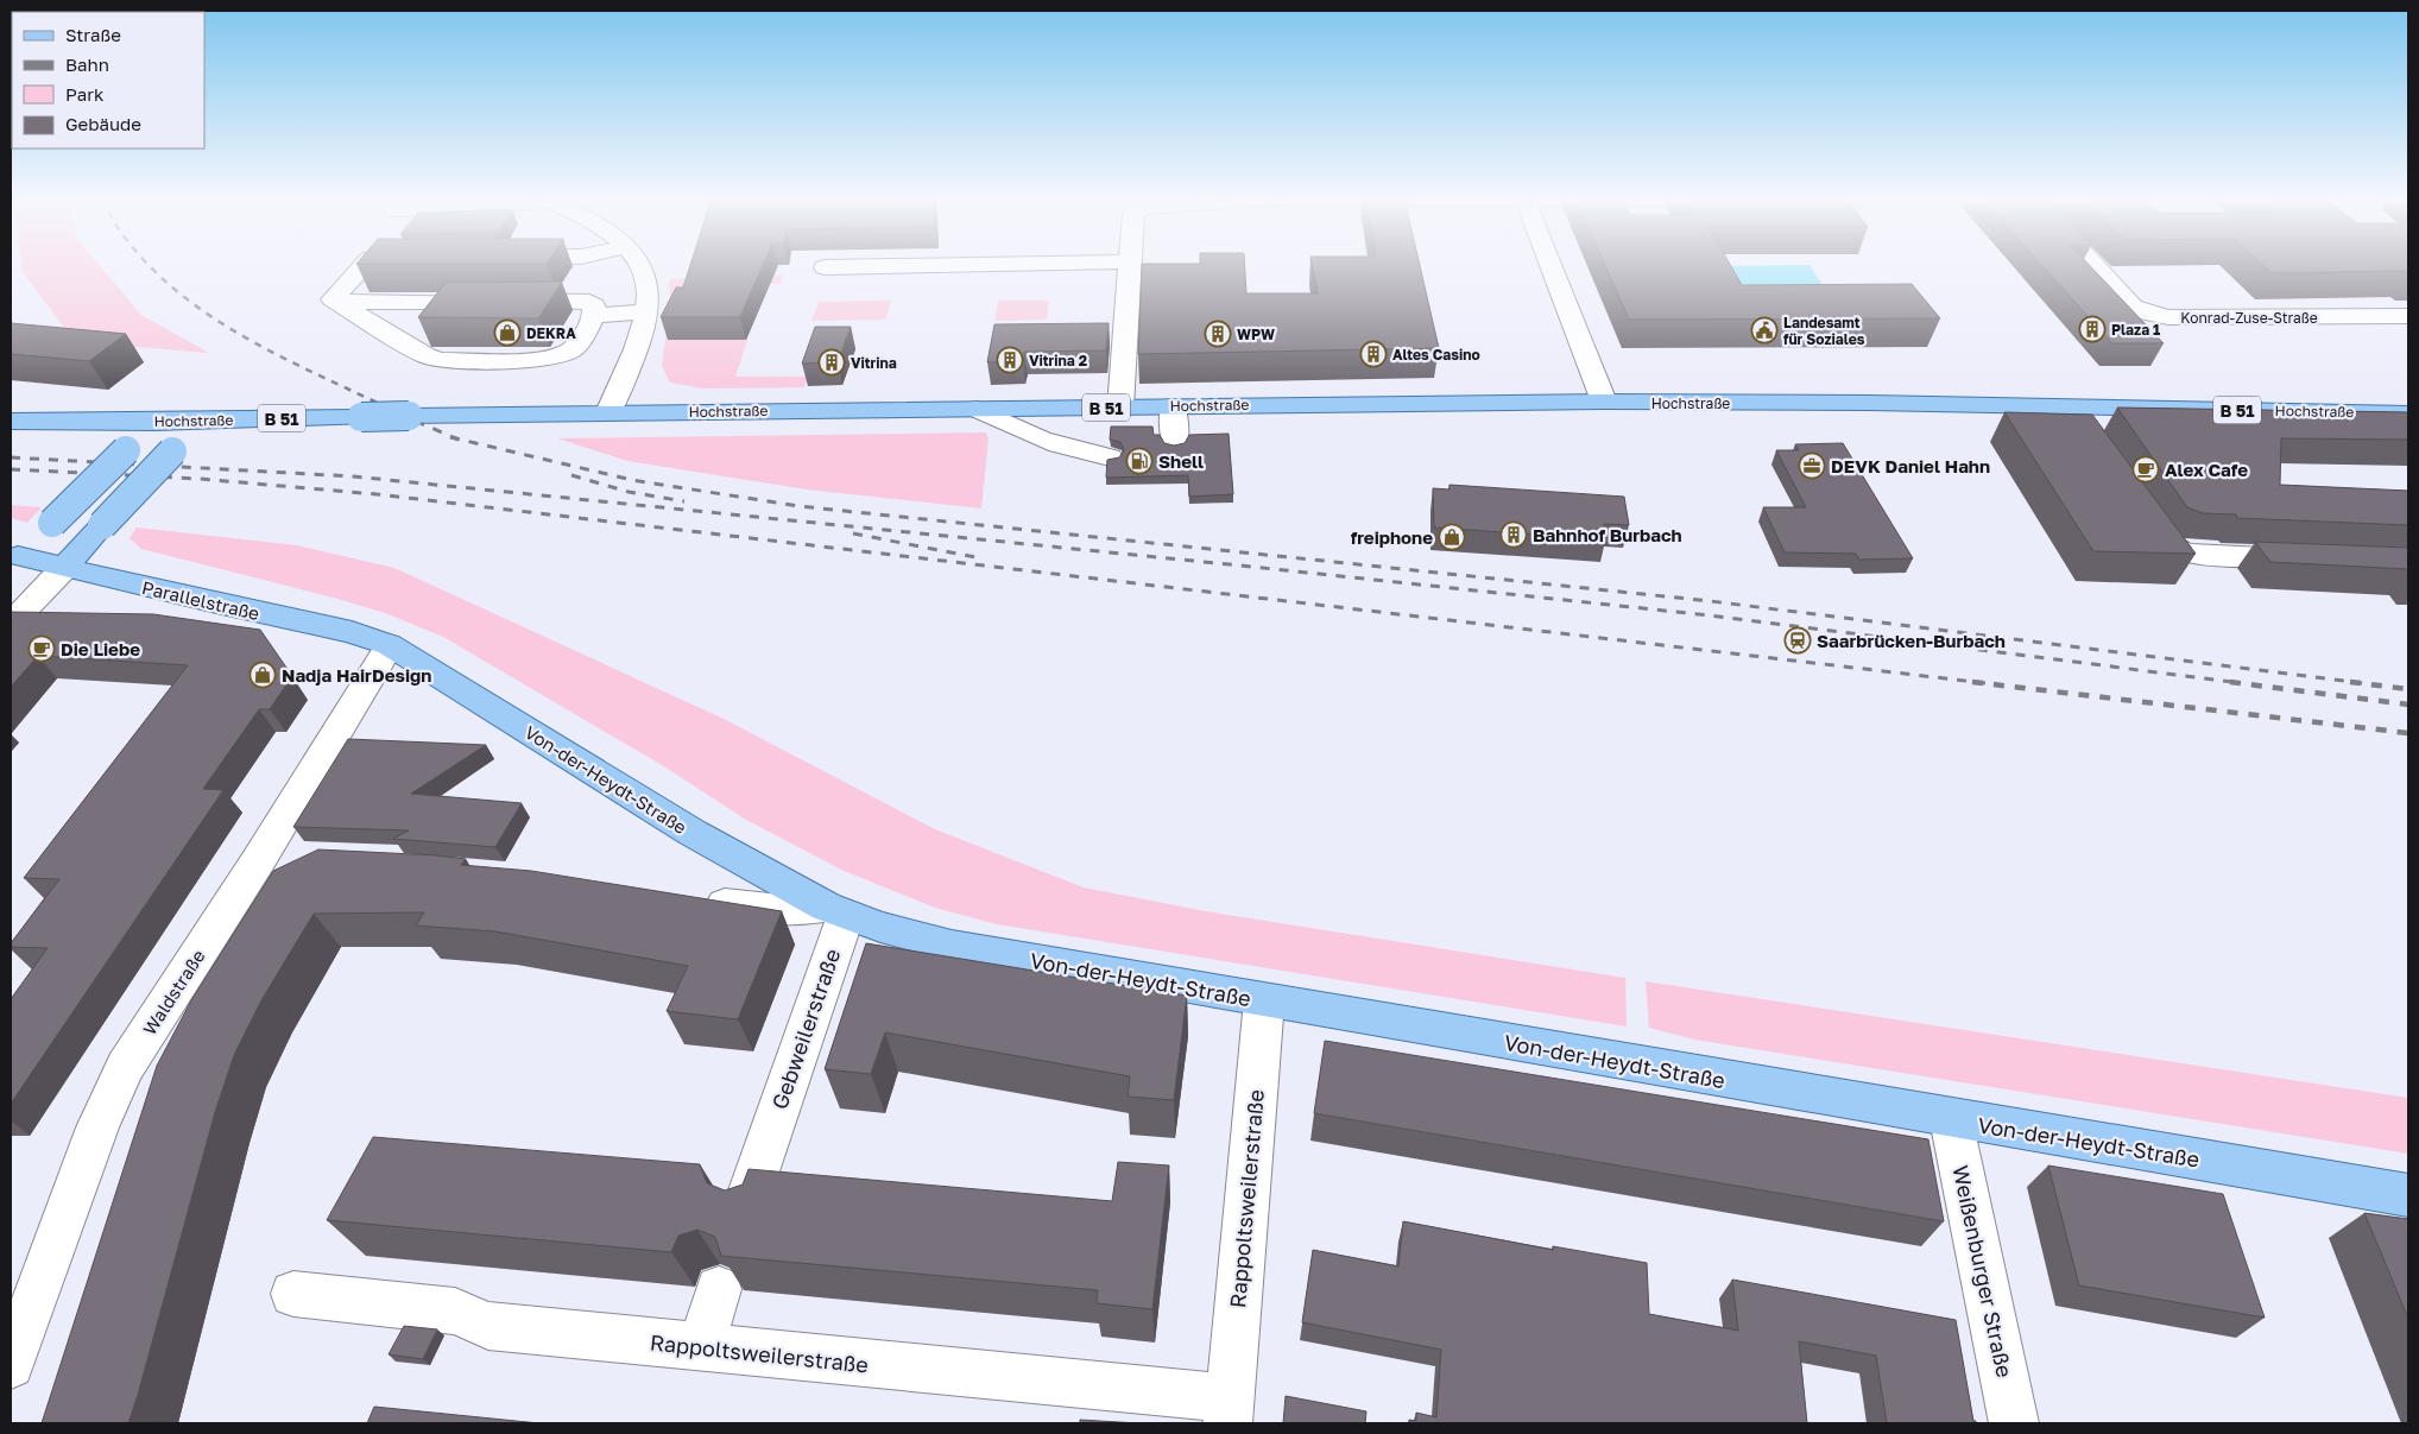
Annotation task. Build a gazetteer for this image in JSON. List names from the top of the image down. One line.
{"streets":{"main road":["Hochstraße","B 51","Parallelstraße","Von-der-Heydt-Straße"],"street":["Konrad-Zuse-Straße","Waldstraße","Gebweilerstraße","Rappoltsweilerstraße","Weißenburger Straße"]},"crossings":[["Parallelstraße","Von-der-Heydt-Straße"],["Parallelstraße","Waldstraße"],["Von-der-Heydt-Straße","Waldstraße"],["Von-der-Heydt-Straße","Gebweilerstraße"],["Von-der-Heydt-Straße","Rappoltsweilerstraße"],["Von-der-Heydt-Straße","Weißenburger Straße"]],"places":{"building":["Plaza 1","WPW","Altes Casino","Vitrina 2","Vitrina","Bahnhof Burbach"],"public building":["Landesamt für Soziales"],"shop":["DEKRA","freiphone","Nadja HairDesign"],"fuel station":["Shell"],"office":["DEVK Daniel Hahn"],"cafe":["Alex Cafe","Die Liebe"],"station":["Saarbrücken-Burbach"]},"legend":["Straße","Bahn","Park","Gebäude"]}
